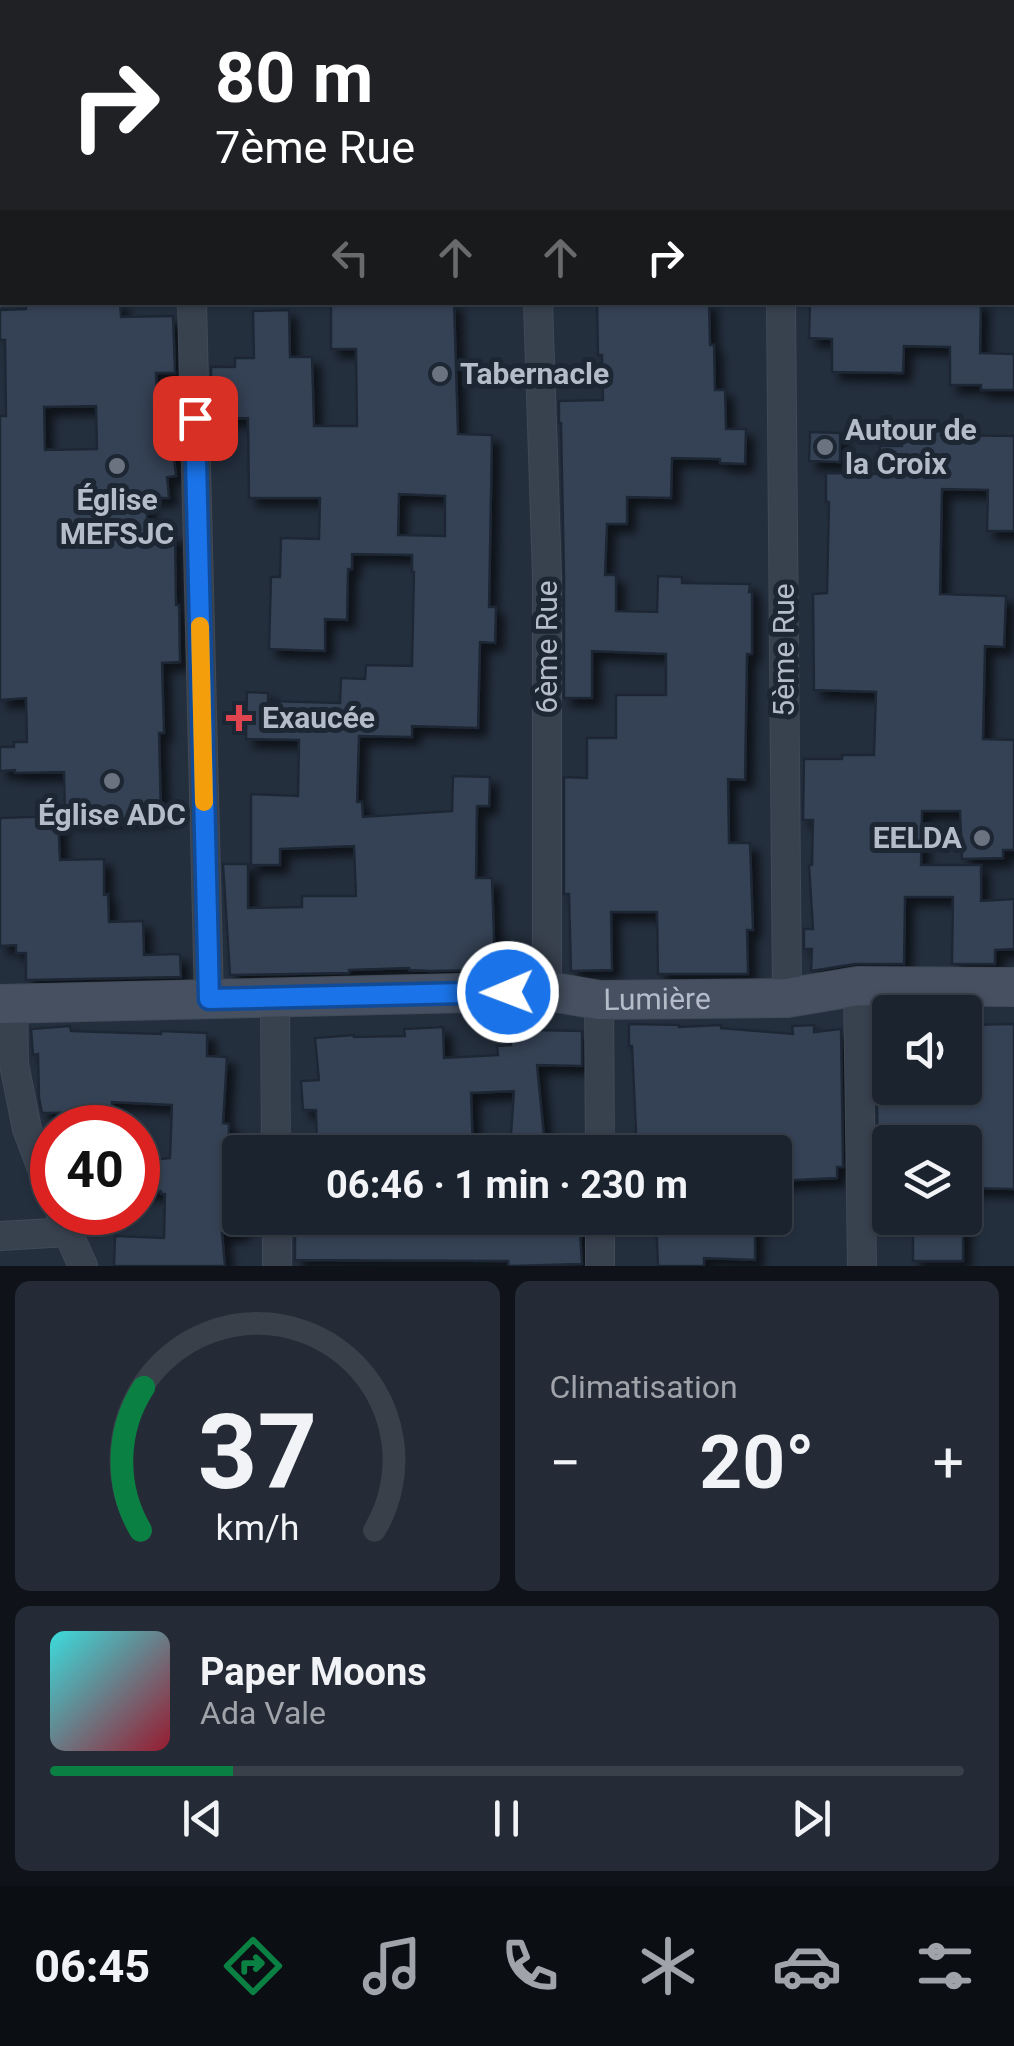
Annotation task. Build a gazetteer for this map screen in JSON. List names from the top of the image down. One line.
{"streets":{"street":["6ème Rue","5ème Rue","Lumière"]},"crossings":[["6ème Rue","Lumière"],["5ème Rue","Lumière"]],"places":{"other":["Tabernacle","Autour de la Croix","Église MEFSJC","Église ADC","EELDA"],"health":["Exaucée"]},"page":{"turn":["80 m","7ème Rue"],"limit":"40","trip":"06:46 · 1 min · 230 m","tile":"Climatisation","heat":["−","20°","+"],"song":["Paper Moons","Ada Vale"],"tabs":"06:45","gauge":["37","km/h"]}}
